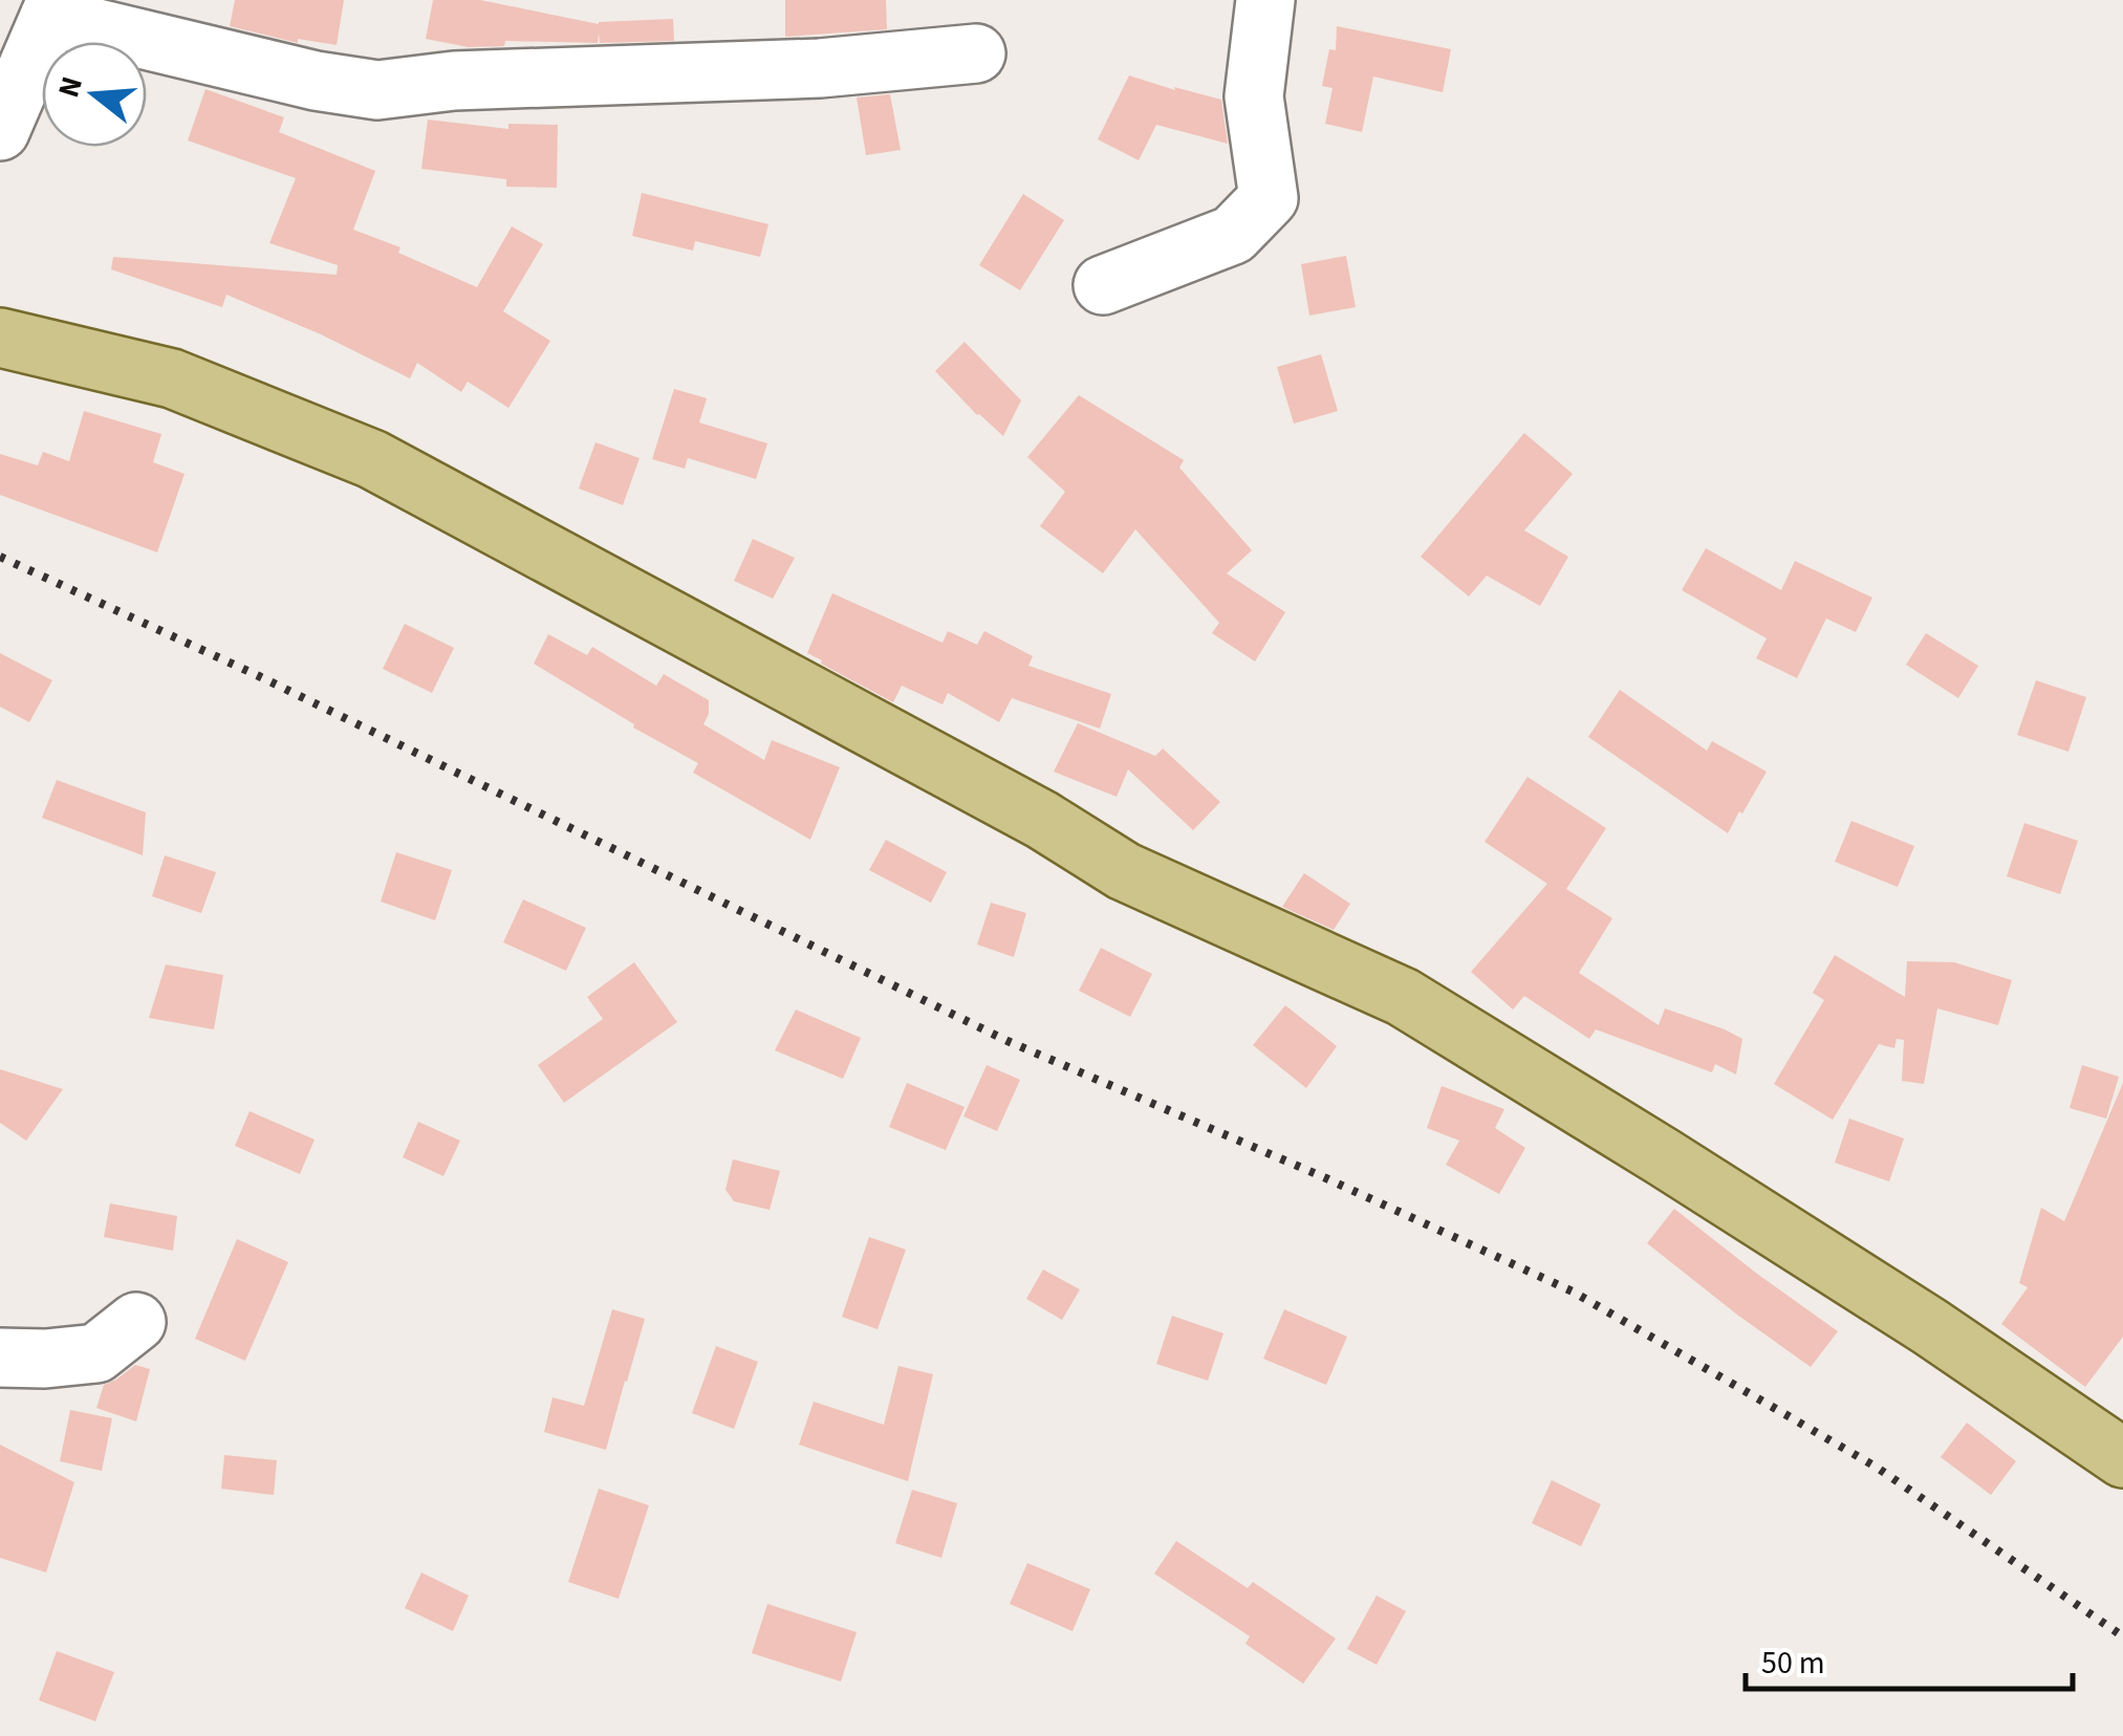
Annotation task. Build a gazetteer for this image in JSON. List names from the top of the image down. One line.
{"scale_bar":"50 m","north":"left"}
